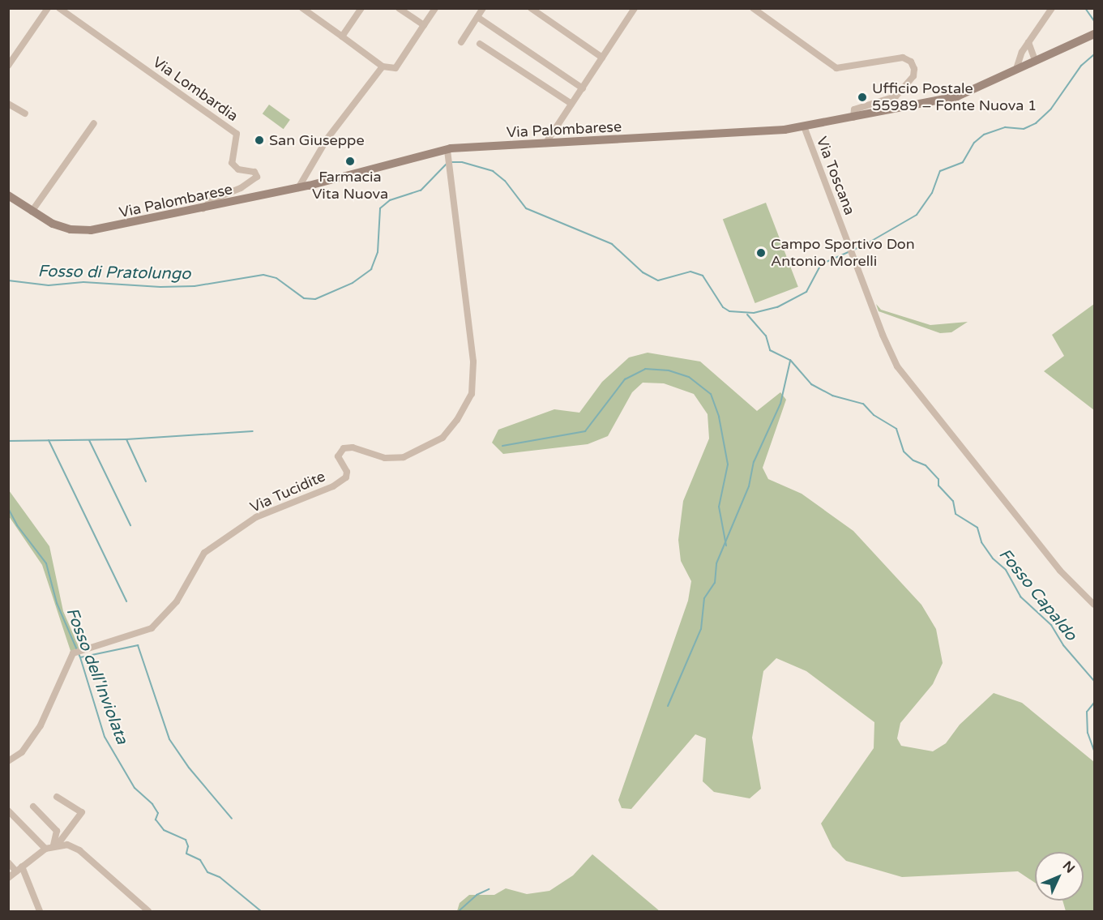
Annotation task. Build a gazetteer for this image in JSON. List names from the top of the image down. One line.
{"streets":{"main road":["Via Palombarese"],"street":["Via Lombardia","Via Toscana","Via Tucidite"]},"crossings":[["Via Lombardia","Via Palombarese"],["Via Palombarese","Via Toscana"],["Via Palombarese","Via Tucidite"]],"water":["Fosso di Pratolungo","Fosso Capaldo","Fosso dell'Inviolata"],"places":["Ufficio Postale 55989 – Fonte Nuova 1","San Giuseppe","Farmacia Vita Nuova","Campo Sportivo Don Antonio Morelli"],"north":"top right"}
